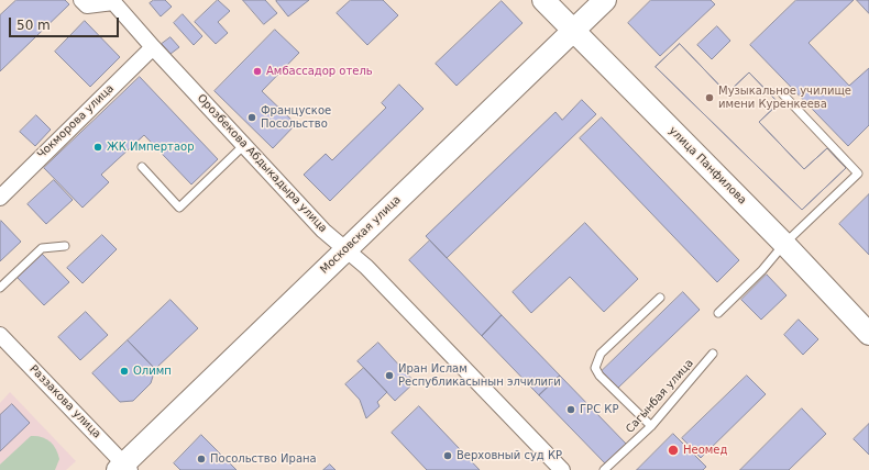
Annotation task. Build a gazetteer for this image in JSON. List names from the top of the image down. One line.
{"streets":{"main road":["улица Панфилова","Московская улица"],"street":["Чокморова улица","Орозбекова Абдыкадыра улица","Раззакова улица"],"lane":["Сагынбая улица"]},"crossings":[["Чокморова улица","Орозбекова Абдыкадыра улица"],["Орозбекова Абдыкадыра улица","Московская улица"],["улица Панфилова","Московская улица"],["Московская улица","Раззакова улица"]],"places":["Амбассадор отель","Музыкальное училище имени Куренкеева","Француское Посольство","ЖК Импертаор","Олимп","Иран Ислам Республикасынын элчилиги","ГРС КР","Неомед","Верховный суд КР","Посольство Ирана"],"scale_bar":"50 m"}
